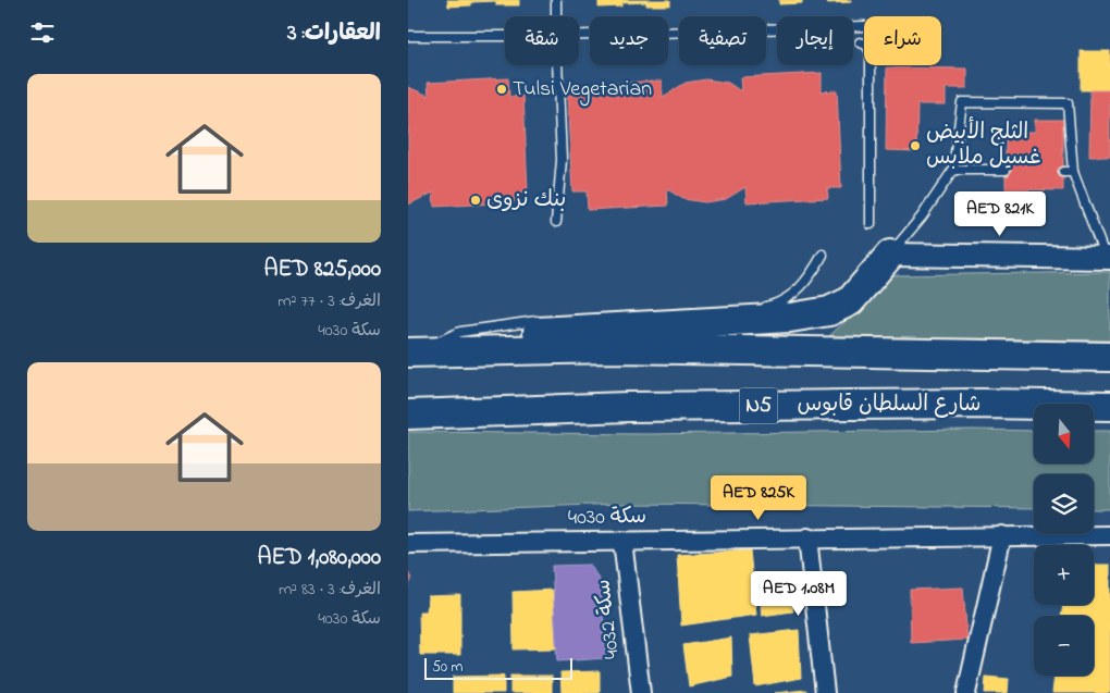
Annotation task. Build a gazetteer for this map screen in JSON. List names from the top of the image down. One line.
{"streets":{"highway":["شارع السلطان قابوس","N5"],"street":["سكة 4030","سكة 4032"]},"crossings":[["سكة 4030","سكة 4032"]],"places":["Tulsi Vegetarian","الثلج الأبيض غسيل ملابس","بنك نزوى"],"scale_bar":"50 m","north":"bottom","page":{"heading":"العقارات: 3","chip":["شراء","إيجار","تصفية","جديد","شقة"],"list":[{"name":"AED 825,000","note":"الغرف: 3 · 77 m² · سكة 4030"},{"name":"AED 1,080,000","note":"الغرف: 3 · 83 m² · سكة 4030"}],"price":["AED 821K","AED 825K","AED 1.08M"],"map_buttons":["+","−"],"scale":"50 m"}}
